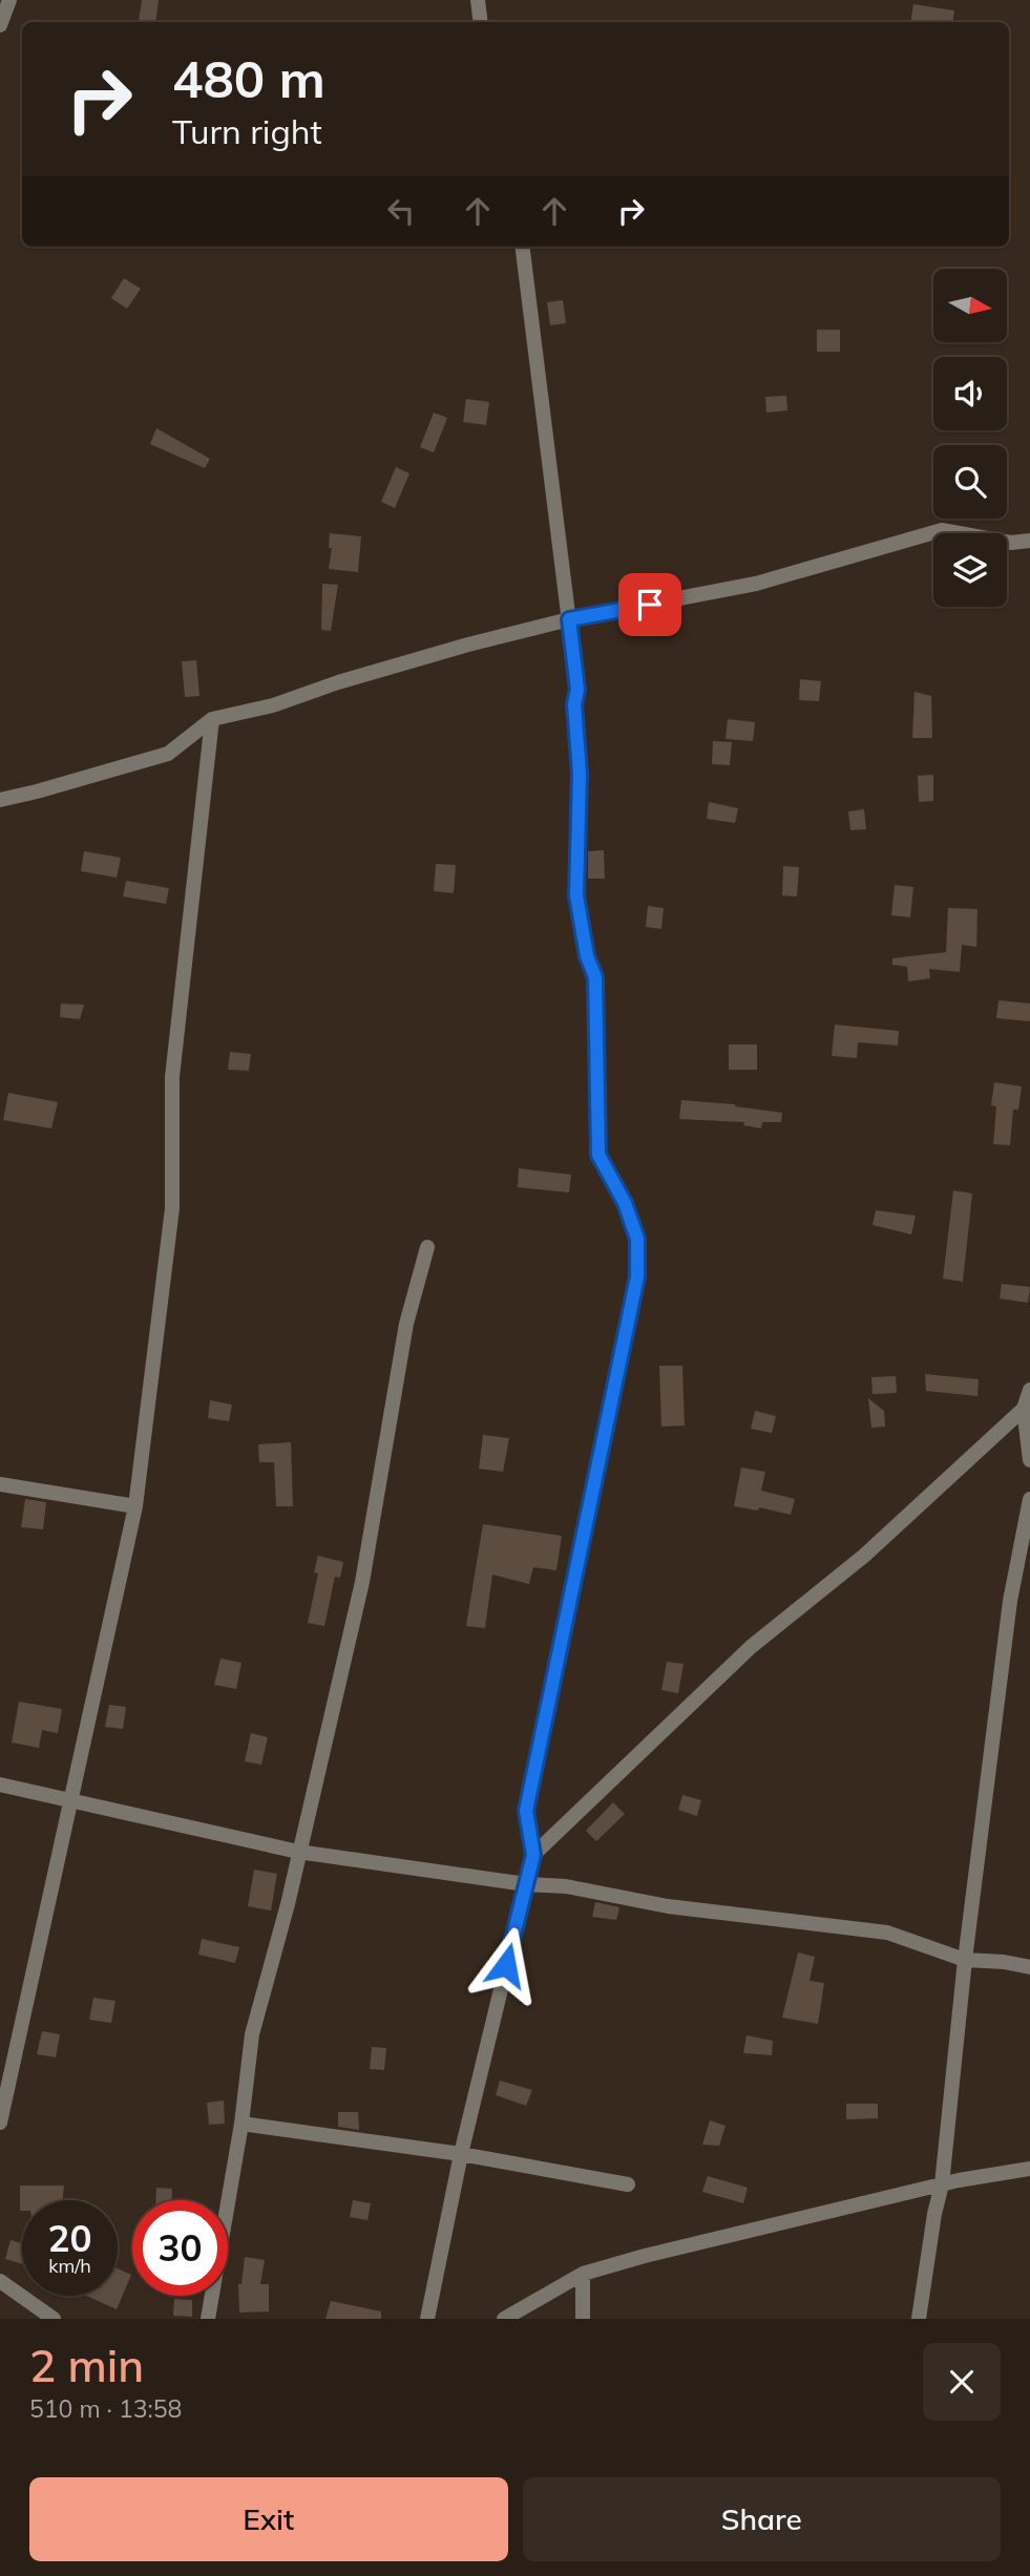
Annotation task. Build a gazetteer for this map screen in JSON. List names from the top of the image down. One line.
{"north":"right","page":{"turn":["480 m","Turn right"],"speed":"20 km/h","limit":"30","heading":["2 min","510 m · 13:58"],"buttons":["Exit","Share"]}}
